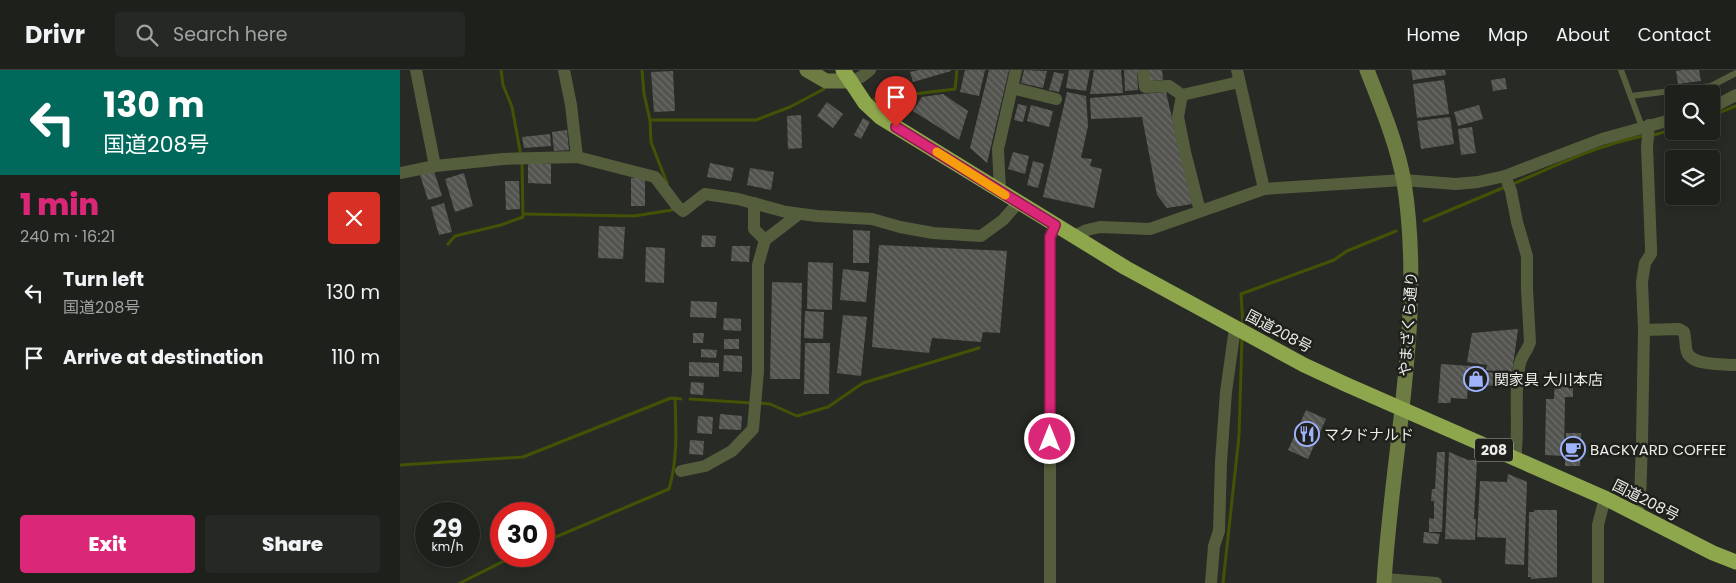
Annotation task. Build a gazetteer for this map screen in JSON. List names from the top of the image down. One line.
{"streets":{"highway":["国道208号","208"],"street":["やまざくら通り"]},"crossings":[["やまざくら通り","国道208号"]],"places":{"shop":["関家具 大川本店"],"restaurant":["マクドナルド"],"cafe":["BACKYARD COFFEE"]},"page":{"header":"Drivr","search":"Search here","nav":["Home","Map","About","Contact"],"turn":["130 m","国道208号"],"heading":["1 min","240 m · 16:21"],"list":[{"name":"Turn left","note":"国道208号","value":"130 m"},{"name":"Arrive at destination","value":"110 m"}],"speed":"29 km/h","limit":"30","buttons":["Exit","Share"]}}
